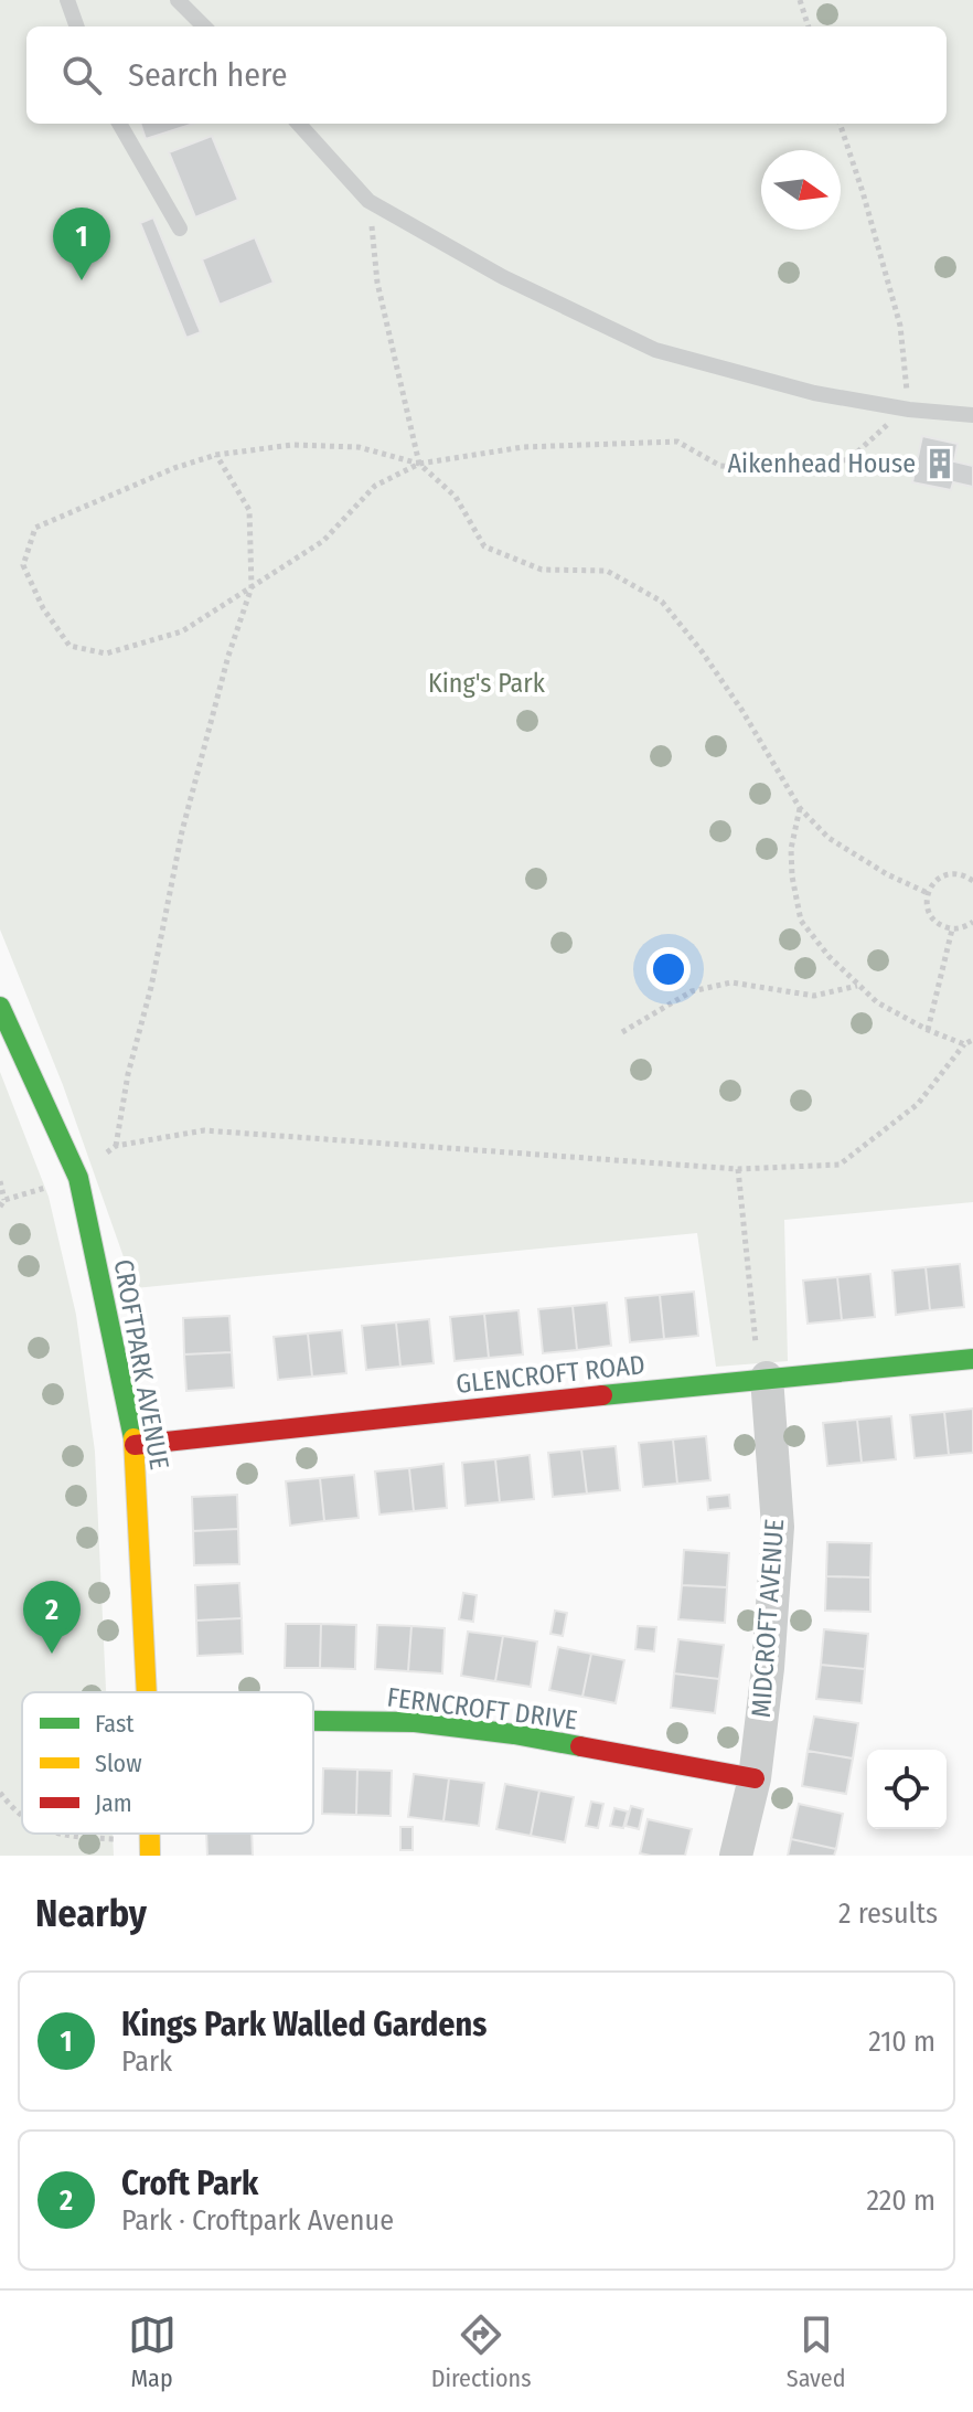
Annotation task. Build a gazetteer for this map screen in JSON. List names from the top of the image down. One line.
{"streets":{"street":["CROFTPARK AVENUE","GLENCROFT ROAD","MIDCROFT AVENUE","FERNCROFT DRIVE"]},"crossings":[["CROFTPARK AVENUE","GLENCROFT ROAD"],["GLENCROFT ROAD","MIDCROFT AVENUE"],["MIDCROFT AVENUE","FERNCROFT DRIVE"]],"parks":["King's Park"],"places":{"building":["Aikenhead House"]},"legend":["Fast","Slow","Jam"],"north":"right","page":{"search":"Search here","pins":["1","2"],"heading":["Nearby","2 results"],"list":[{"mark":"1","name":"Kings Park Walled Gardens","note":"Park","value":"210 m"},{"mark":"2","name":"Croft Park","note":"Park · Croftpark Avenue","value":"220 m"}],"nav":["Map","Directions","Saved"]}}
